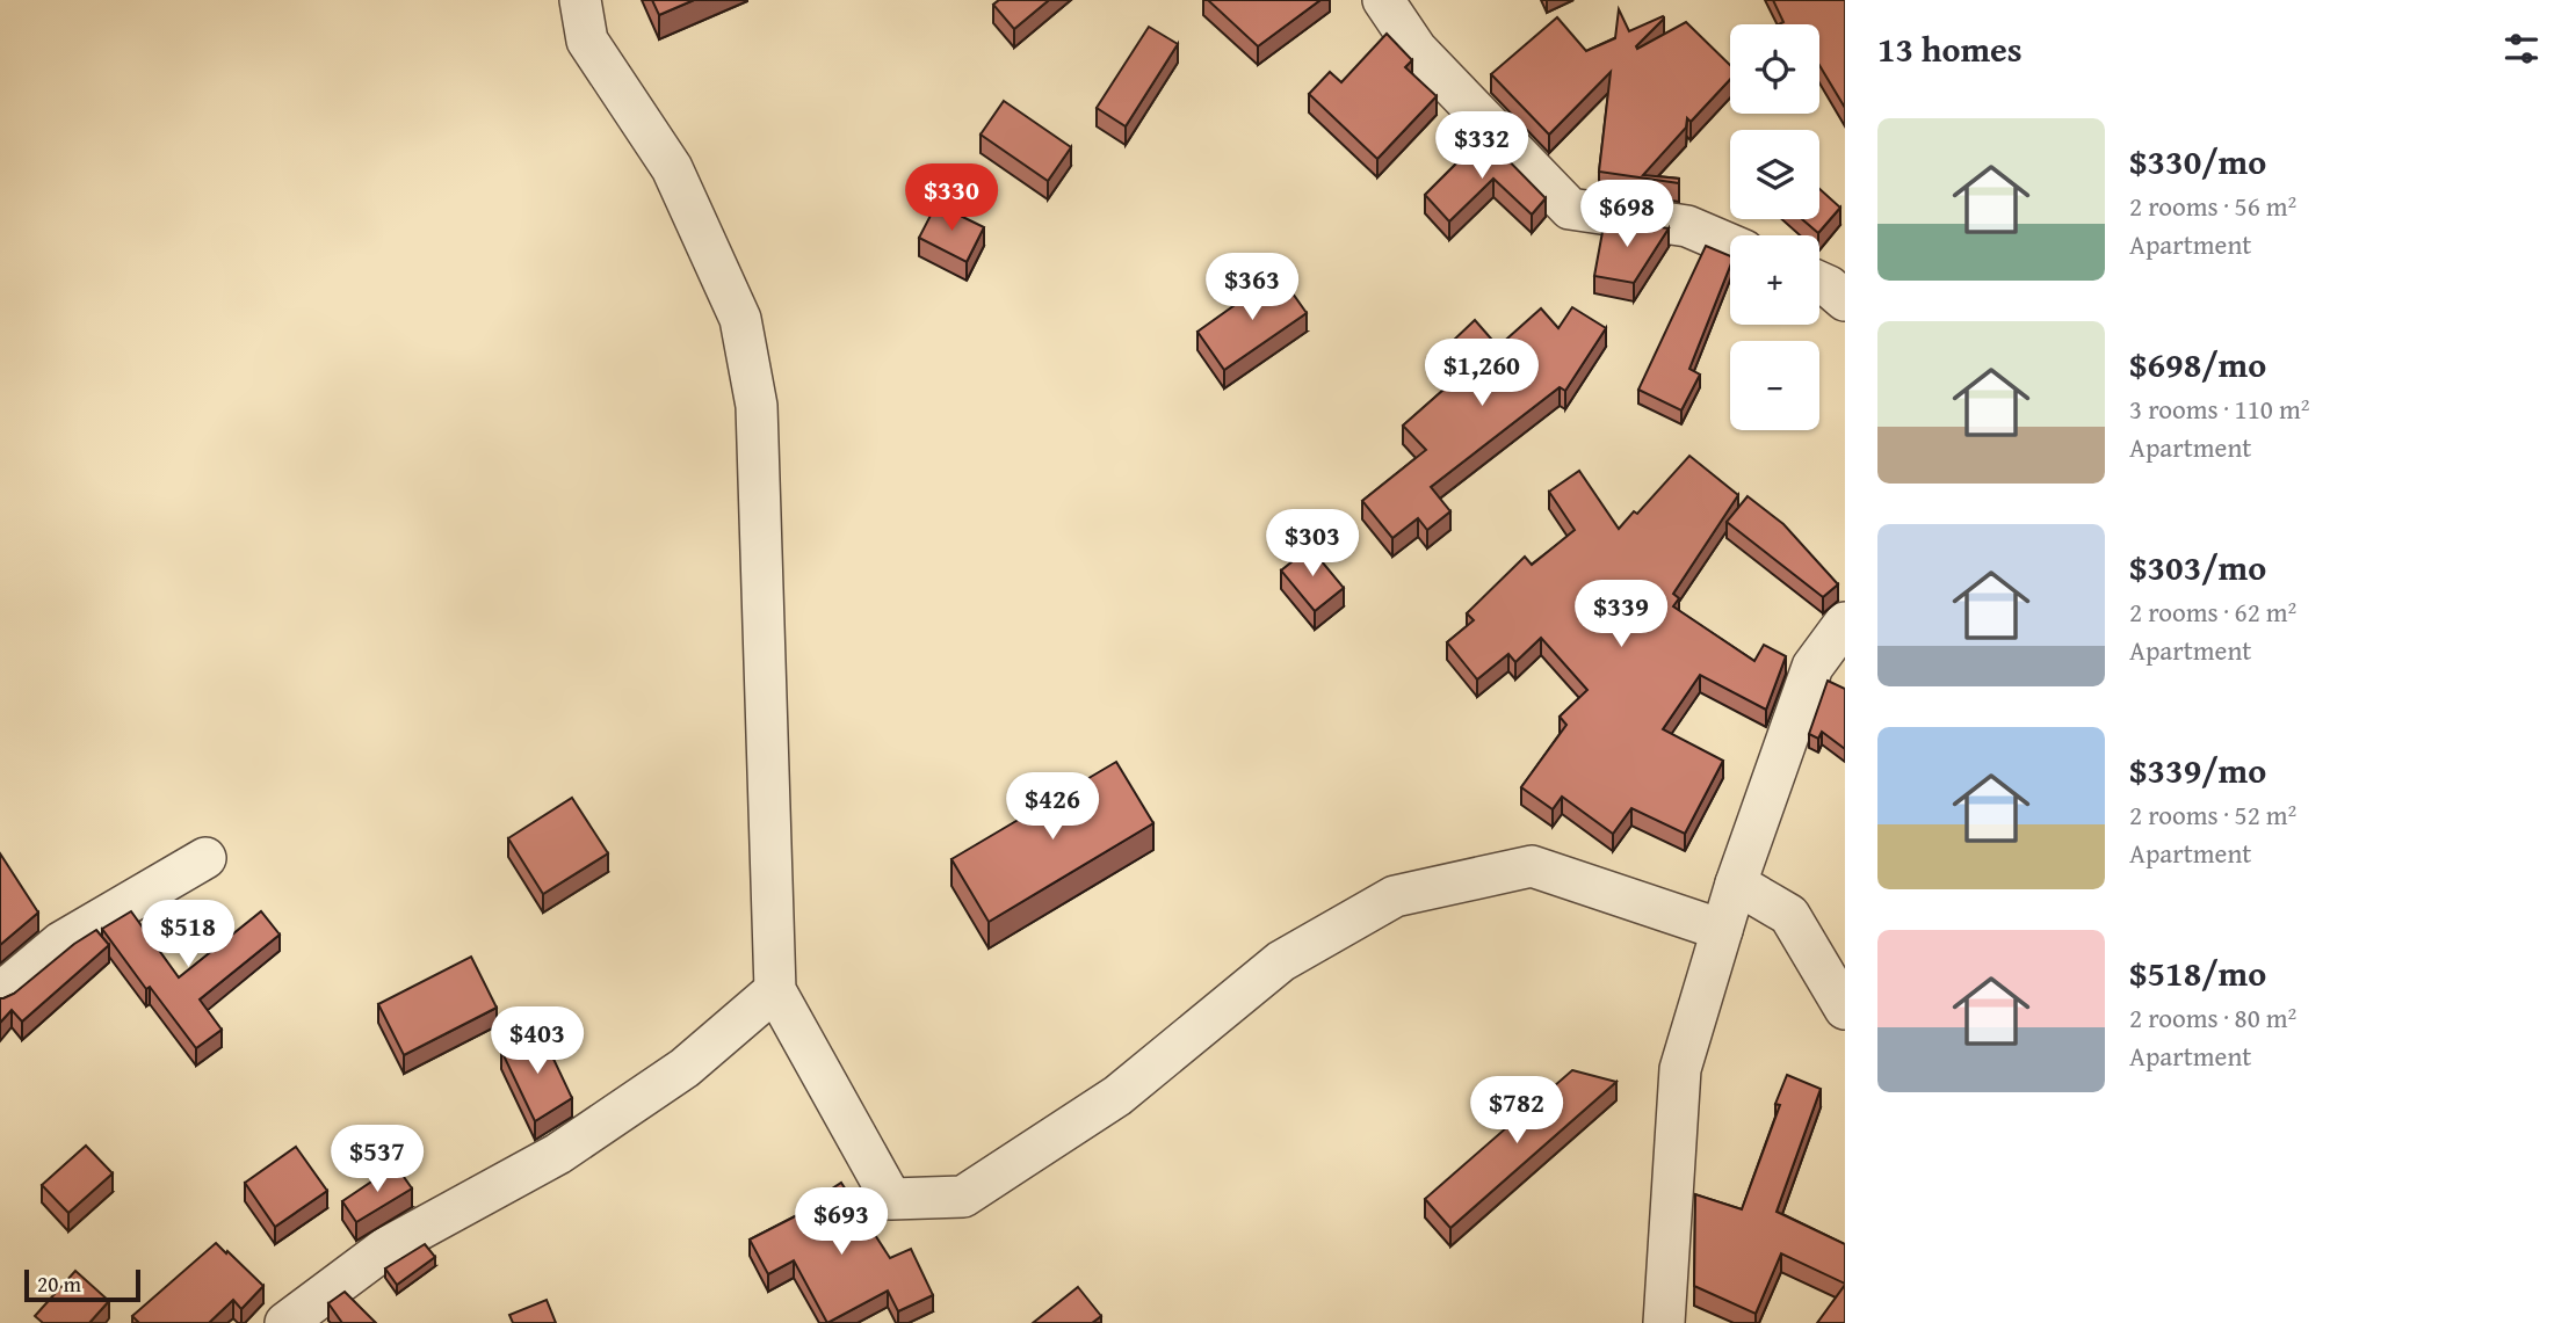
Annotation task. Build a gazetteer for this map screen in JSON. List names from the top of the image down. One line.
{"scale_bar":"20 m","page":{"heading":"13 homes","map_buttons":["+","−"],"list":[{"name":"$330/mo","note":"2 rooms · 56 m² · Apartment"},{"name":"$698/mo","note":"3 rooms · 110 m² · Apartment"},{"name":"$303/mo","note":"2 rooms · 62 m² · Apartment"},{"name":"$339/mo","note":"2 rooms · 52 m² · Apartment"},{"name":"$518/mo","note":"2 rooms · 80 m² · Apartment"}],"price":["$332","$330","$698","$363","$1,260","$303","$339","$426","$518","$403","$782","$537","$693"],"scale":"20 m"}}
